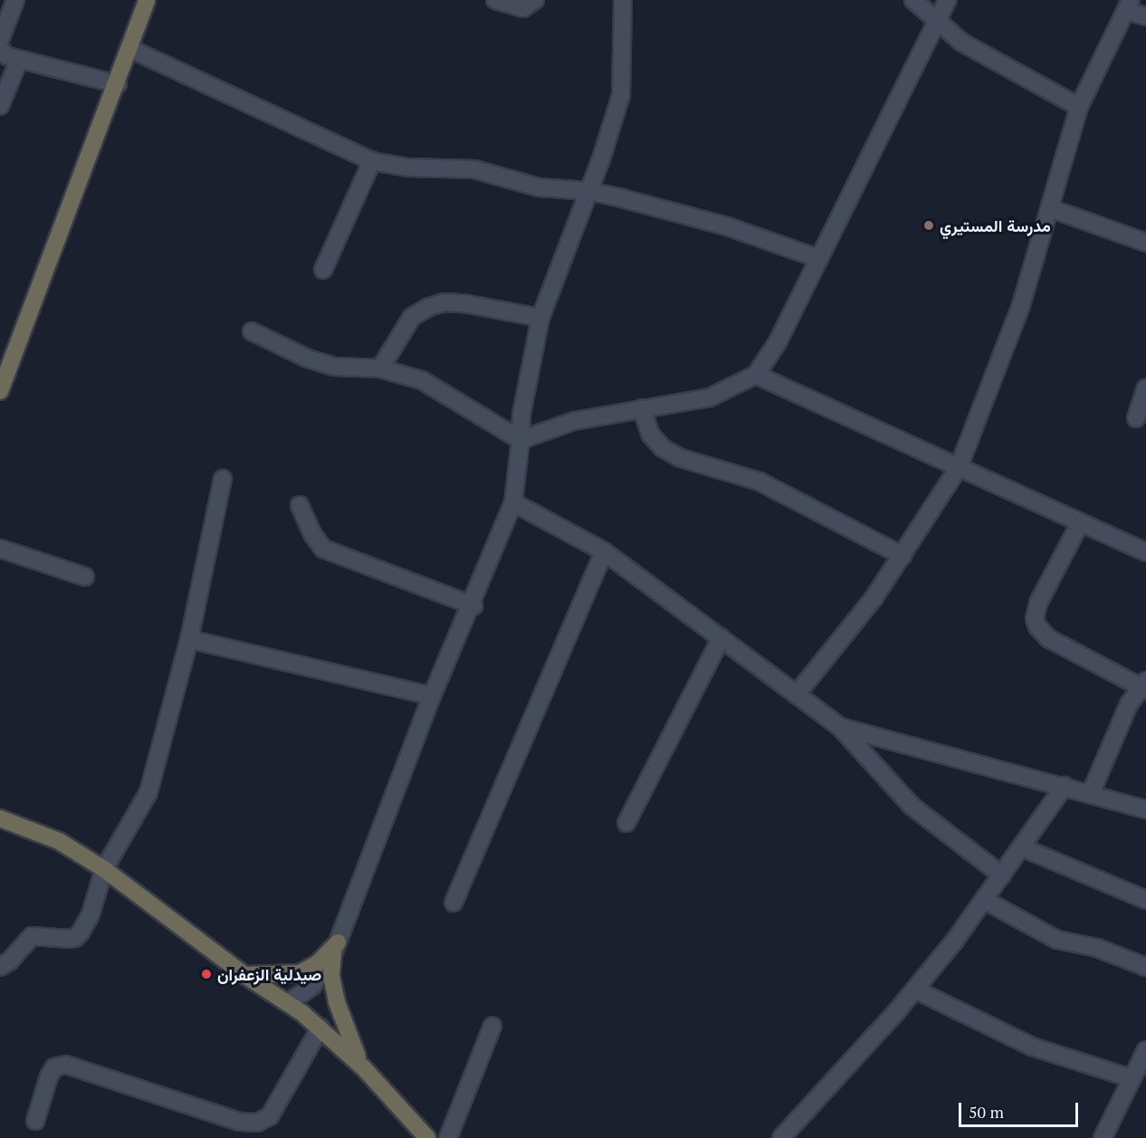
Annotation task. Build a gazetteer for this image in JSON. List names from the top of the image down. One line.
{"places":["مدرسة المستيري","صيدلية الزعفران"],"scale_bar":"50 m"}
